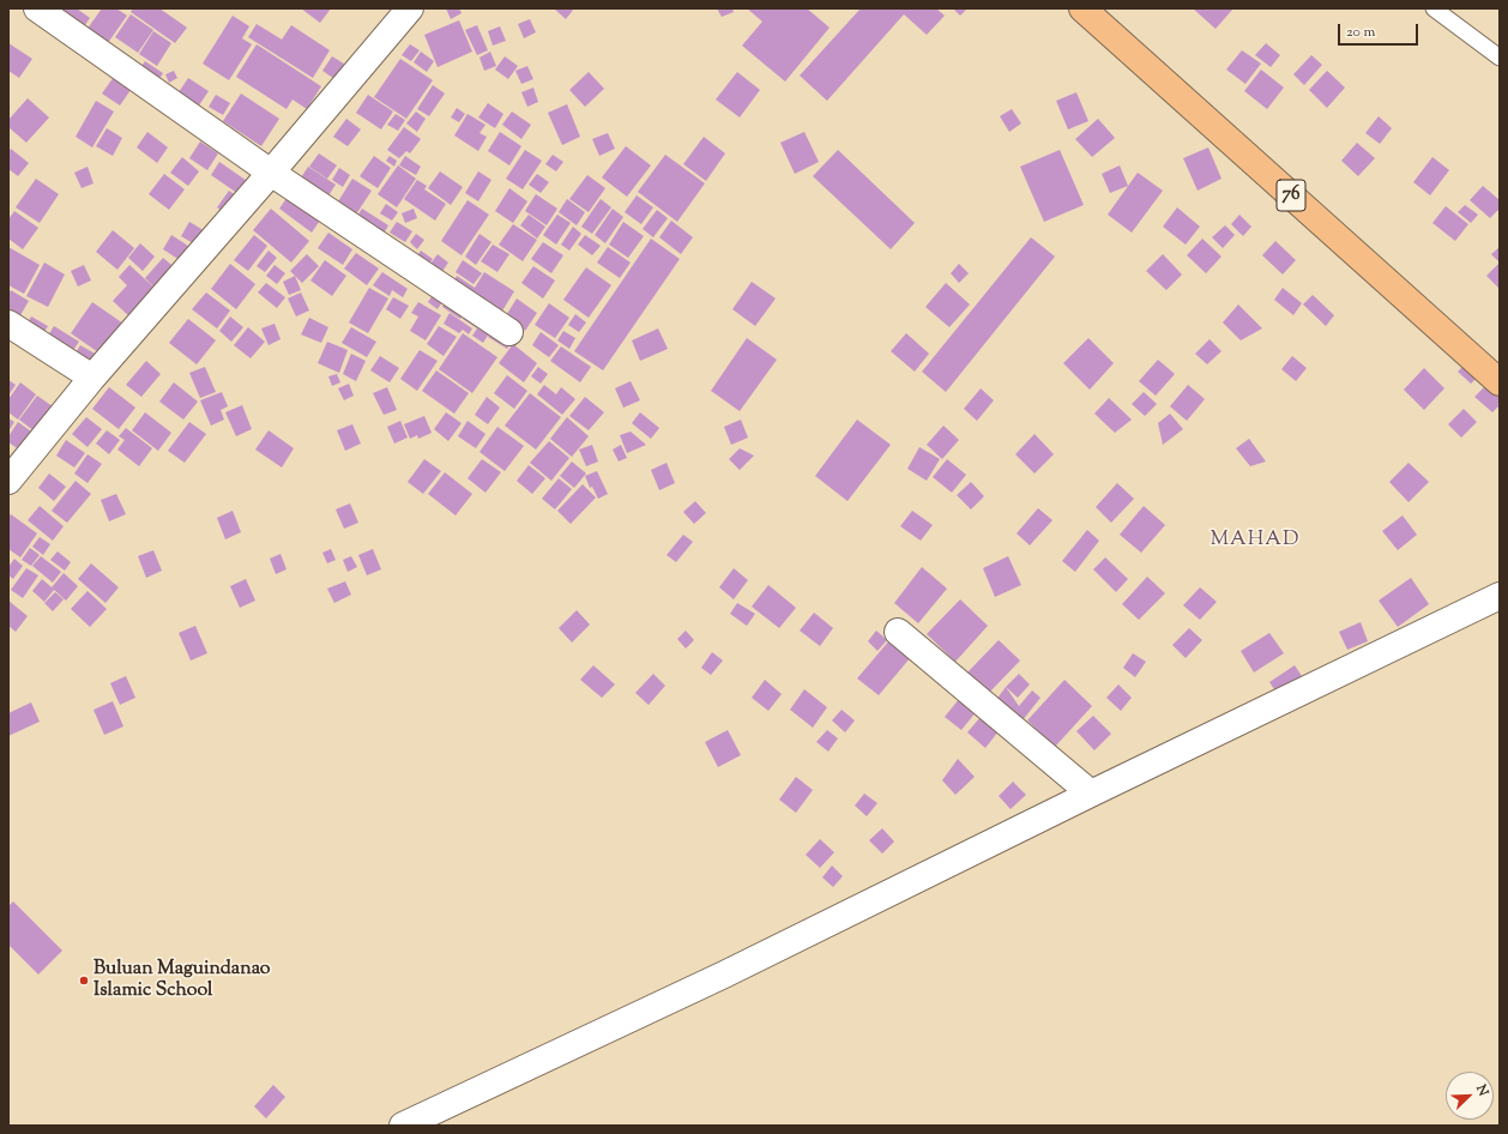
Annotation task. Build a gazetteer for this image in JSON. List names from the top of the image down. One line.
{"streets":{"highway":["76"]},"districts":["MAHAD"],"places":["Buluan Maguindanao Islamic School"],"scale_bar":"20 m","north":"top right"}
